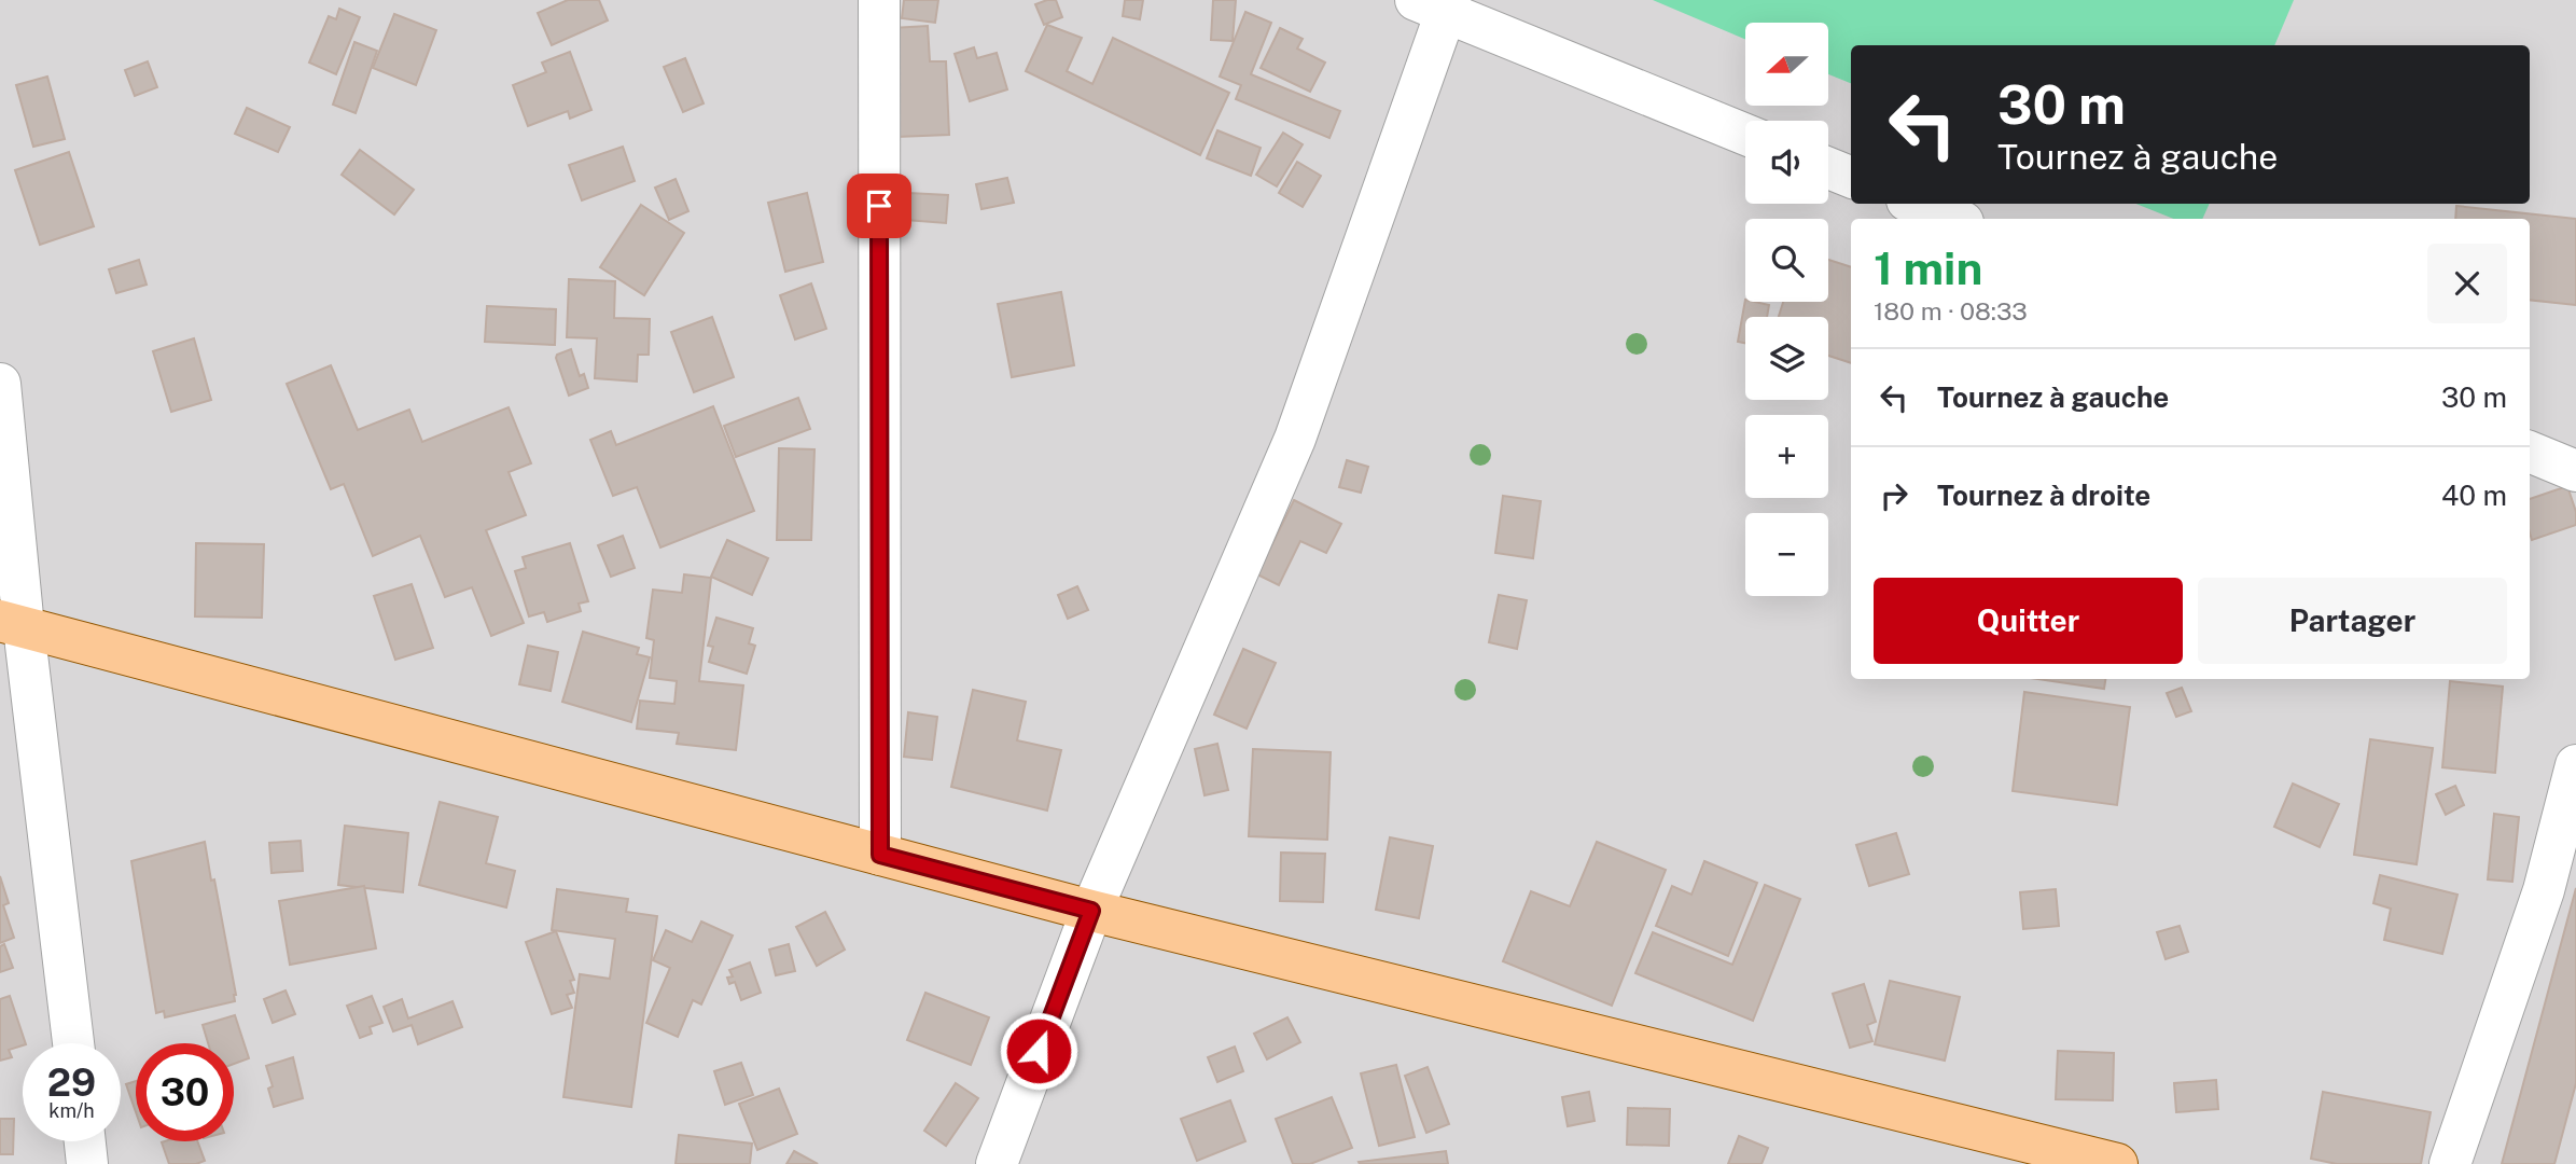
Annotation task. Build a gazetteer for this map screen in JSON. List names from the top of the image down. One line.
{"north":"left","page":{"map_buttons":["+","−"],"turn":["30 m","Tournez à gauche"],"heading":["1 min","180 m · 08:33"],"list":[{"name":"Tournez à gauche","value":"30 m"},{"name":"Tournez à droite","value":"40 m"}],"buttons":["Quitter","Partager"],"speed":"29 km/h","limit":"30"}}
